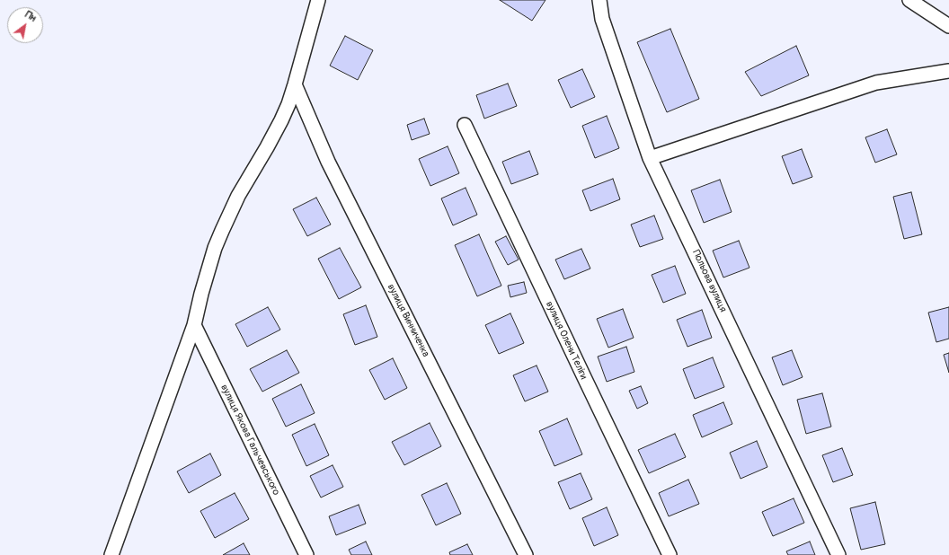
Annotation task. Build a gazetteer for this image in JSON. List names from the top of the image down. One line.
{"streets":{"street":["Польова вулиця","вулиця Винниченка","вулиця Олени Теліги","вулиця Якова Гальчевського"]},"north":"top right"}
